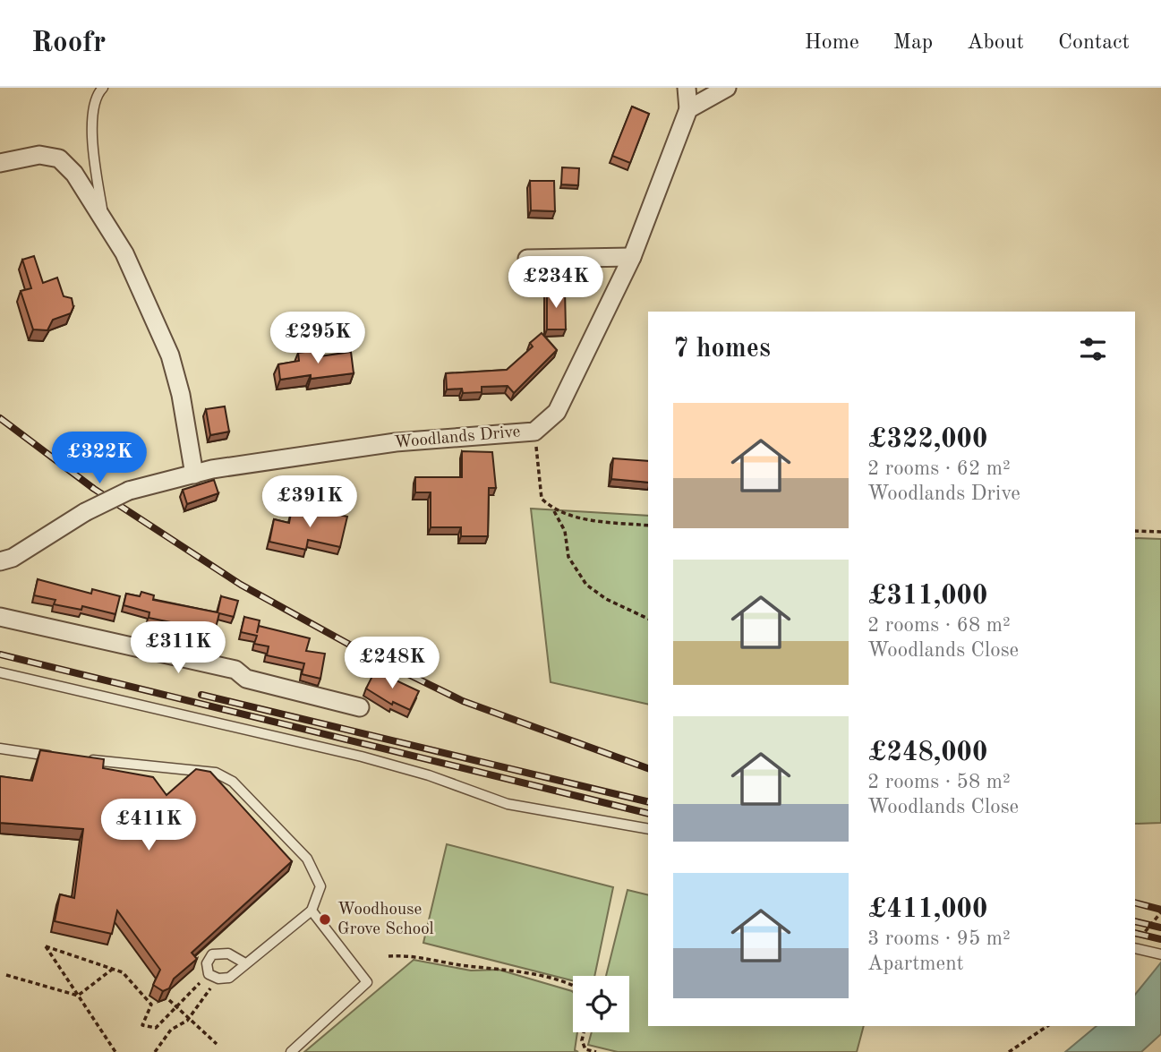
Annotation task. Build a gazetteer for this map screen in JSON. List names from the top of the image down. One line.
{"streets":{"street":["Woodlands Drive"]},"places":["Woodhouse Grove School"],"page":{"header":"Roofr","nav":["Home","Map","About","Contact"],"price":["£234K","£295K","£322K","£391K","£311K","£248K","£411K"],"heading":"7 homes","list":[{"name":"£322,000","note":"2 rooms · 62 m² · Woodlands Drive"},{"name":"£311,000","note":"2 rooms · 68 m² · Woodlands Close"},{"name":"£248,000","note":"2 rooms · 58 m² · Woodlands Close"},{"name":"£411,000","note":"3 rooms · 95 m² · Apartment"}]}}
